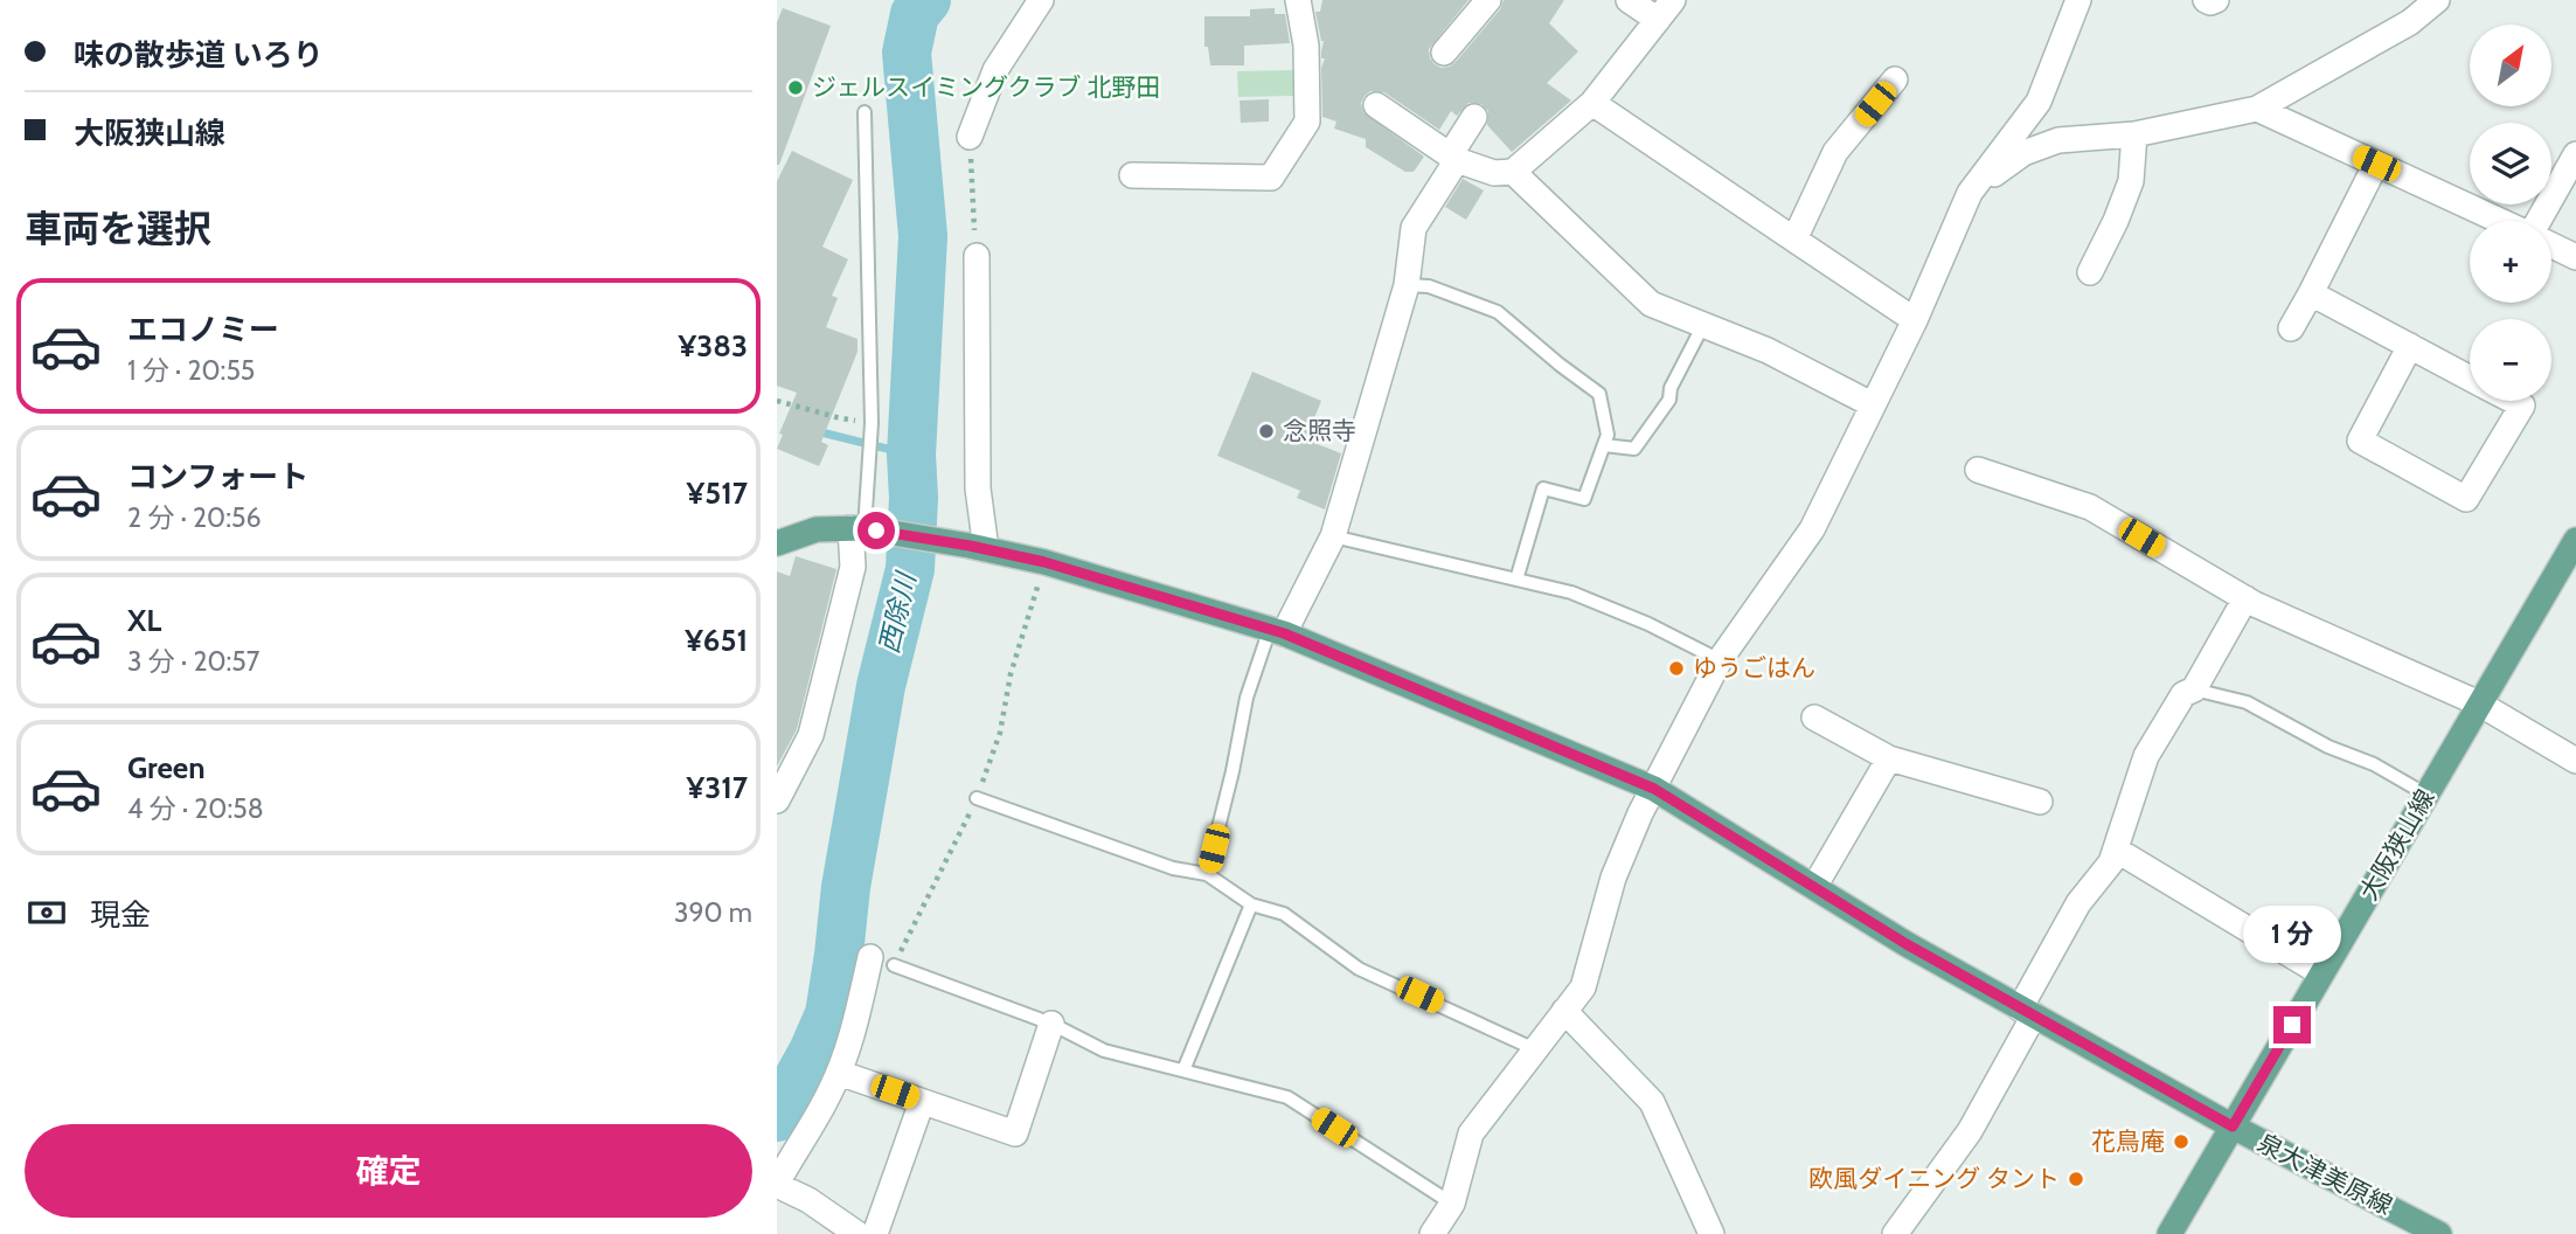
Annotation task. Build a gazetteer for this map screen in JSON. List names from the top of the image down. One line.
{"streets":{"main road":["大阪狭山線","泉大津美原線"]},"crossings":[["大阪狭山線","泉大津美原線"]],"water":["西除川"],"places":["ジェルスイミングクラブ 北野田","念照寺","ゆうごはん","花鳥庵","欧風ダイニング タント"],"north":"top right","page":{"banner":["味の散歩道 いろり","大阪狭山線"],"map_buttons":["+","−"],"heading":"車両を選択","list":[{"name":"エコノミー","note":"1 分 · 20:55","value":"¥383"},{"name":"コンフォート","note":"2 分 · 20:56","value":"¥517"},{"name":"XL","note":"3 分 · 20:57","value":"¥651"},{"name":"Green","note":"4 分 · 20:58","value":"¥317"}],"pay":["現金","390 m"],"bubble":"1 分","buttons":"確定"}}
